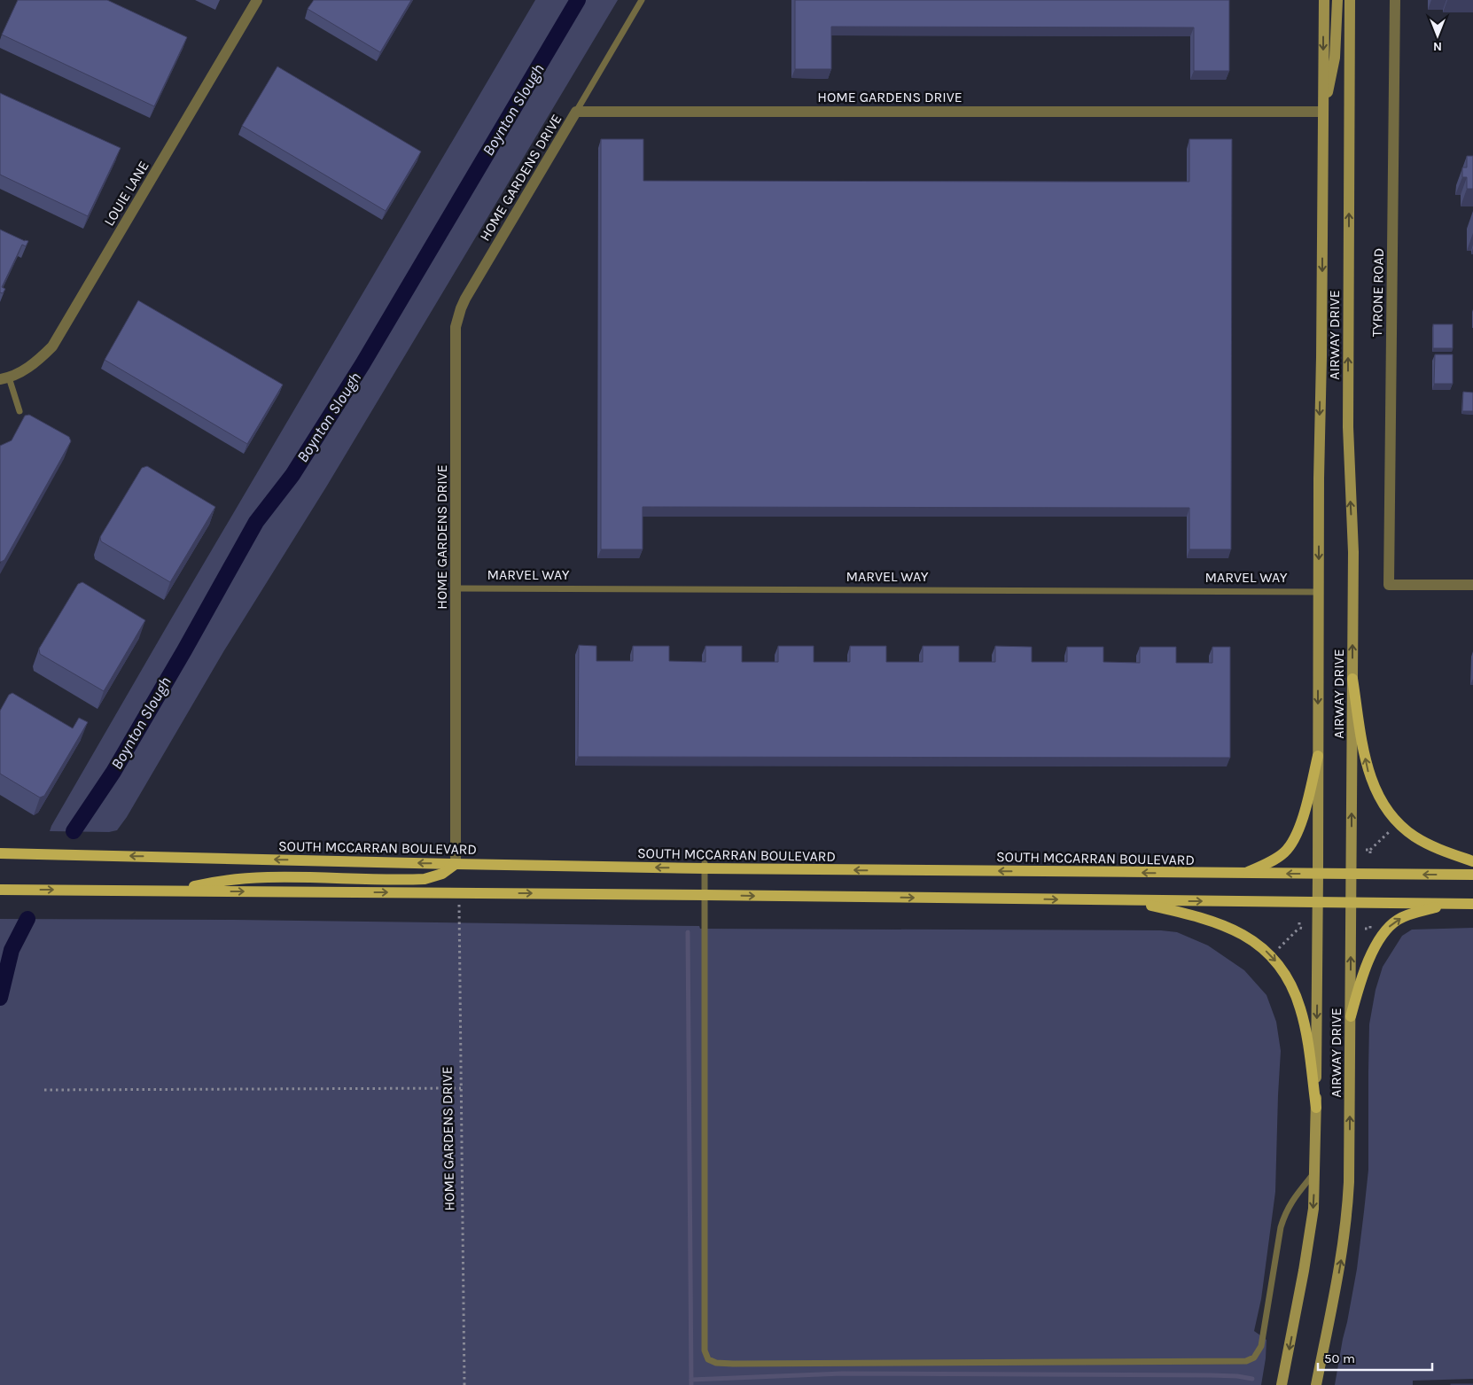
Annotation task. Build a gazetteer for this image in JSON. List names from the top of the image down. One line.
{"streets":{"main road":["AIRWAY DRIVE","SOUTH MCCARRAN BOULEVARD"],"street":["HOME GARDENS DRIVE","LOUIE LANE","TYRONE ROAD"],"lane":["MARVEL WAY"]},"crossings":[["HOME GARDENS DRIVE","AIRWAY DRIVE"],["HOME GARDENS DRIVE","MARVEL WAY"],["HOME GARDENS DRIVE","SOUTH MCCARRAN BOULEVARD"],["AIRWAY DRIVE","MARVEL WAY"],["AIRWAY DRIVE","SOUTH MCCARRAN BOULEVARD"]],"water":["Boynton Slough"],"scale_bar":"50 m","north":"bottom"}
